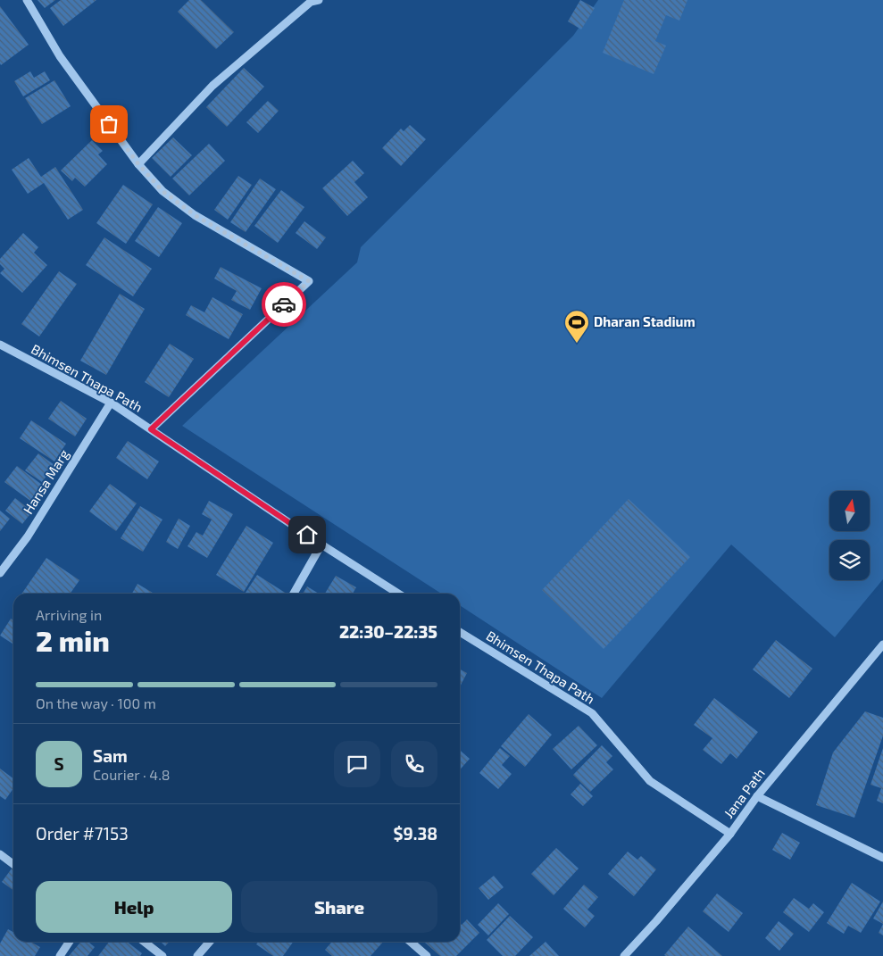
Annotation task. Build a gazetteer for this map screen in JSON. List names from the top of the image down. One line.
{"streets":{"street":["Bhimsen Thapa Path","Hansa Marg","Jana Path"]},"crossings":[["Bhimsen Thapa Path","Hansa Marg"],["Bhimsen Thapa Path","Jana Path"]],"places":{"sports":["Dharan Stadium"]},"north":"top","page":{"heading":["2 min","Arriving in","22:30–22:35"],"panel":["Sam","Courier · 4.8","Order #7153","$9.38"],"bar":"On the way · 100 m","round":"S","buttons":["Help","Share"]}}
